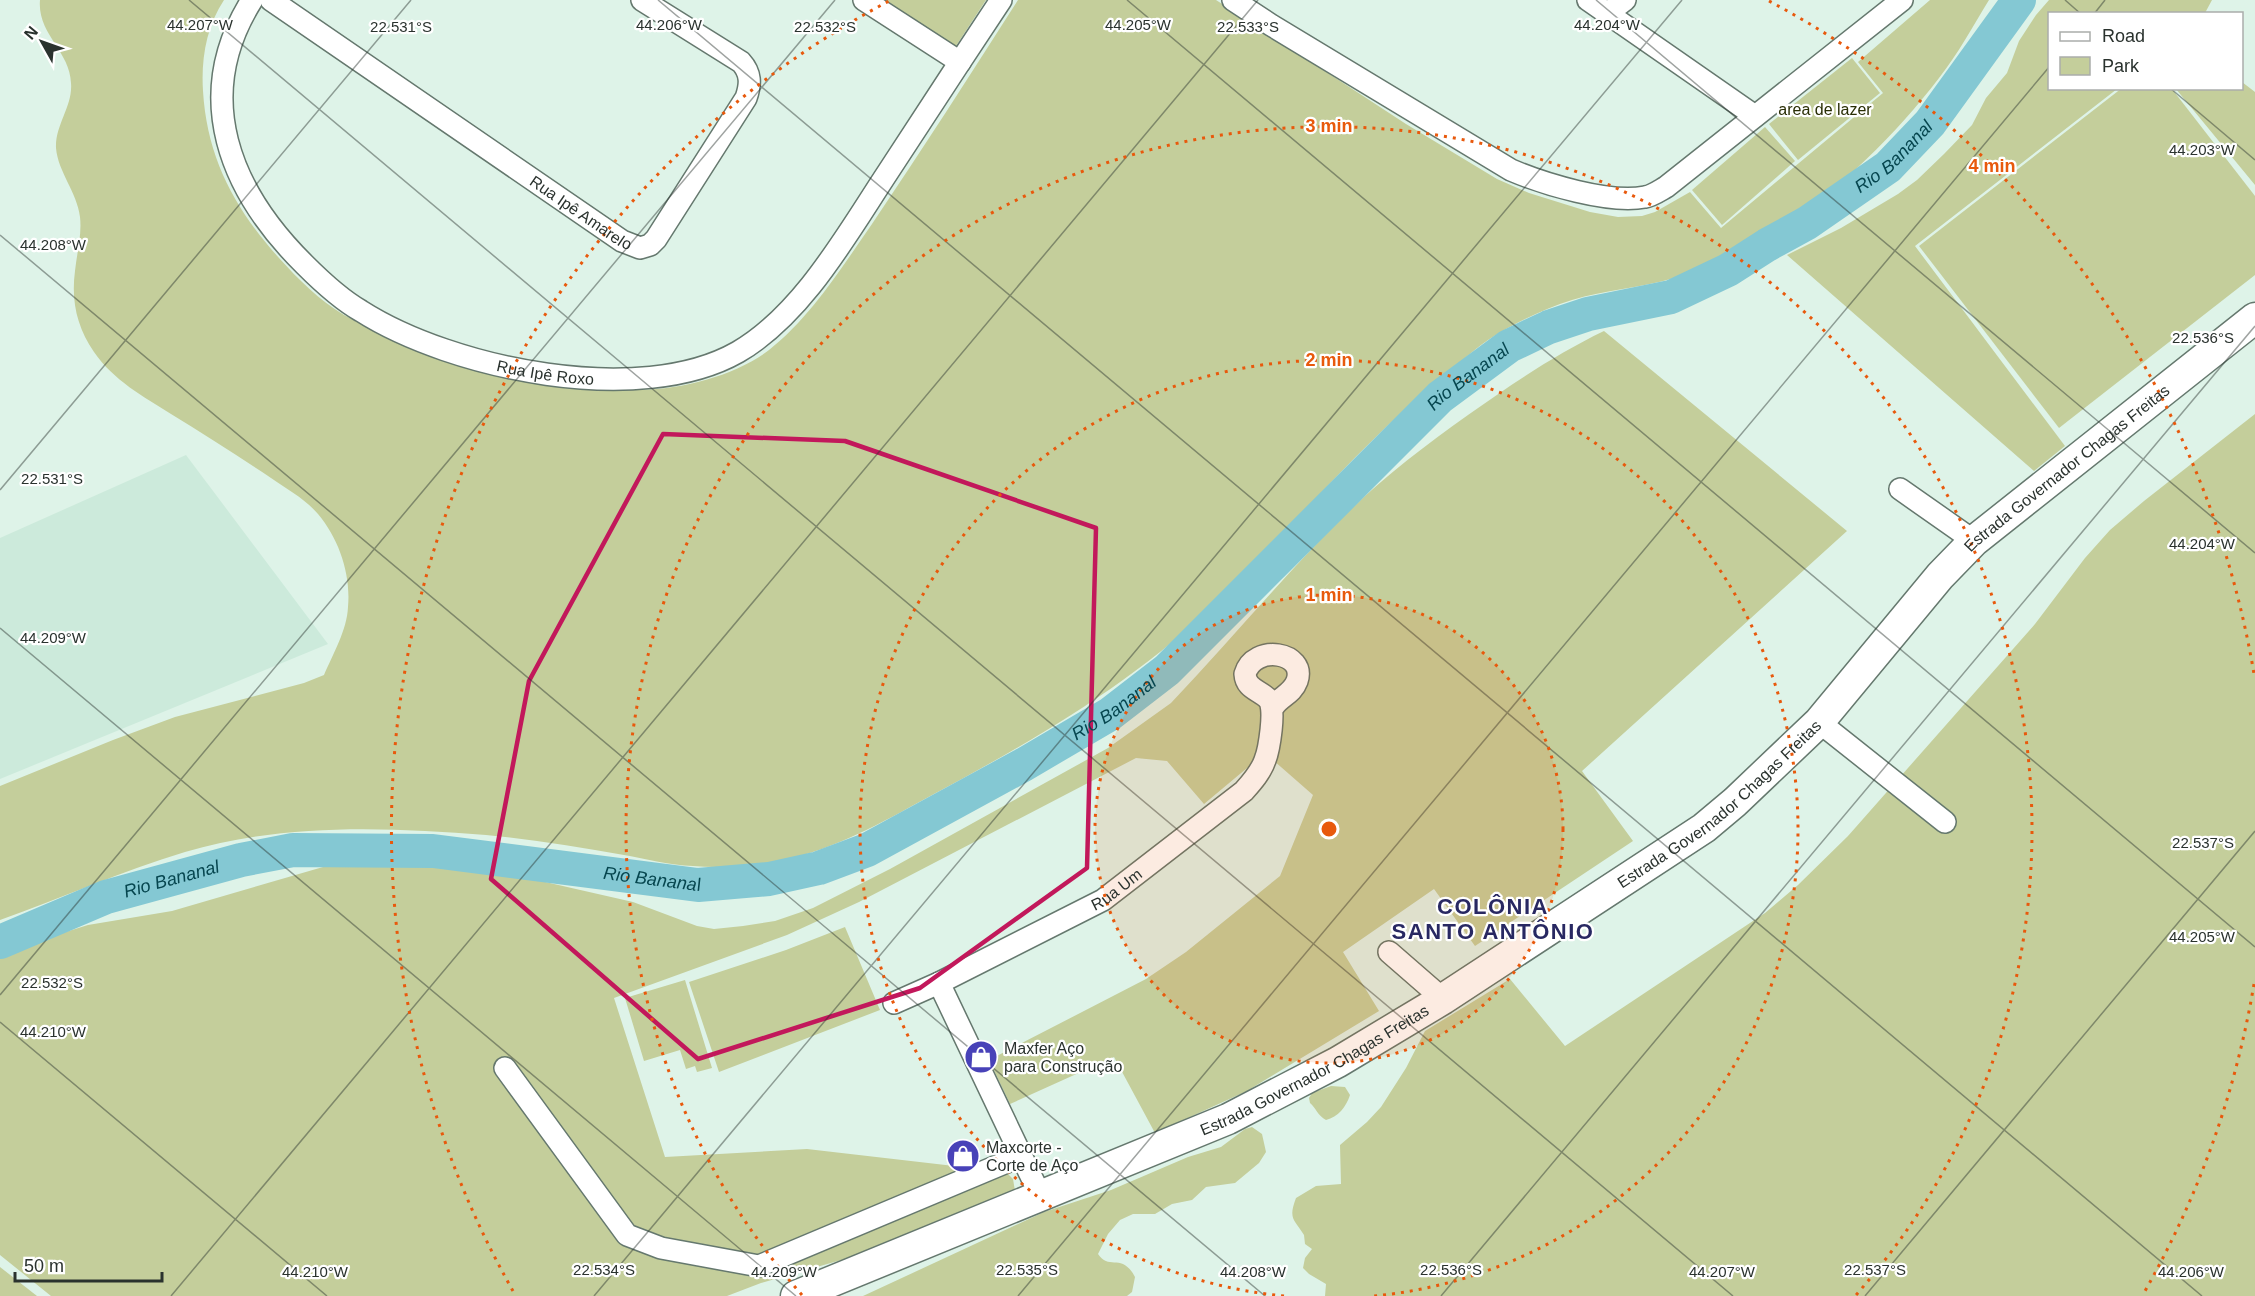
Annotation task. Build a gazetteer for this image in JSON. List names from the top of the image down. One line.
{"streets":{"main road":["Estrada Governador Chagas Freitas"],"street":["Rua Ipê Amarelo","Rua Ipê Roxo","Rua Um"]},"districts":["COLÔNIA SANTO ANTÔNIO"],"water":["Rio Bananal"],"parks":["area de lazer"],"places":{"shop":["Maxfer Aço para Construção","Maxcorte - Corte de Aço"]},"legend":["Road","Park"],"scale_bar":"50 m","north":"top left","coordinates":["44.204°W","44.207°W","44.206°W","44.205°W","22.531°S","22.532°S","22.533°S","44.203°W","44.208°W","22.536°S","44.209°W","22.537°S","44.210°W","22.534°S","22.535°S"],"rings":["3 min","4 min","2 min","1 min"]}
